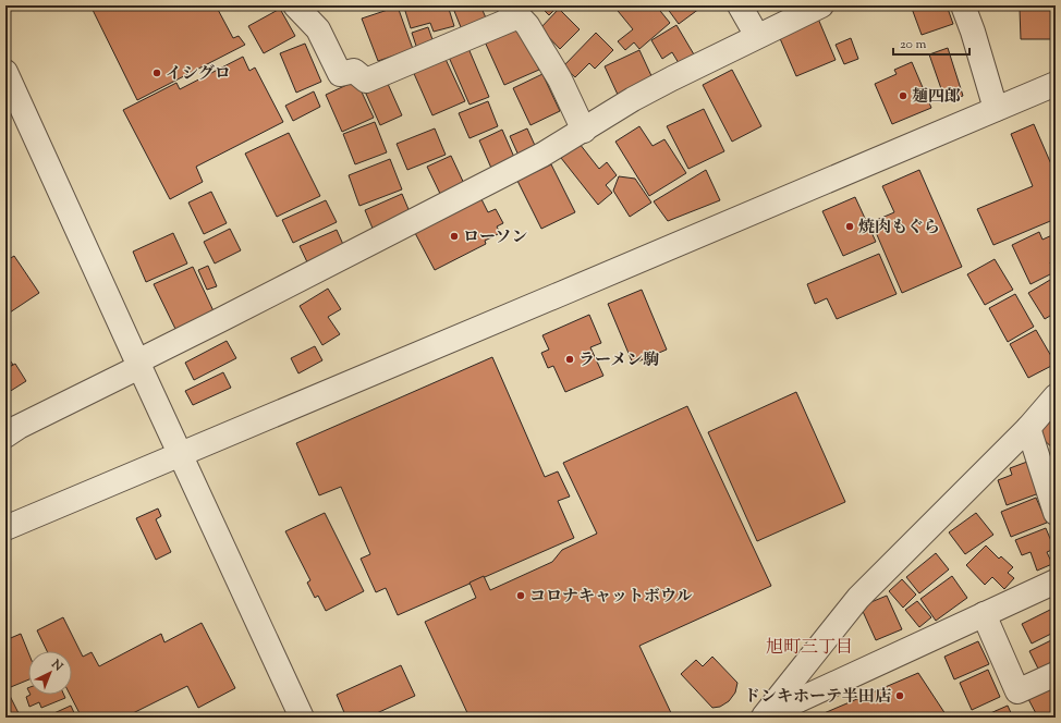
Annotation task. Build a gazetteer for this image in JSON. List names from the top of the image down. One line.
{"districts":["旭町三丁目"],"places":["イシグロ","麺四郎","焼肉もぐら","ローソン","ラーメン駒","コロナキャットボウル","ドンキホーテ半田店"],"scale_bar":"20 m","north":"top right"}
